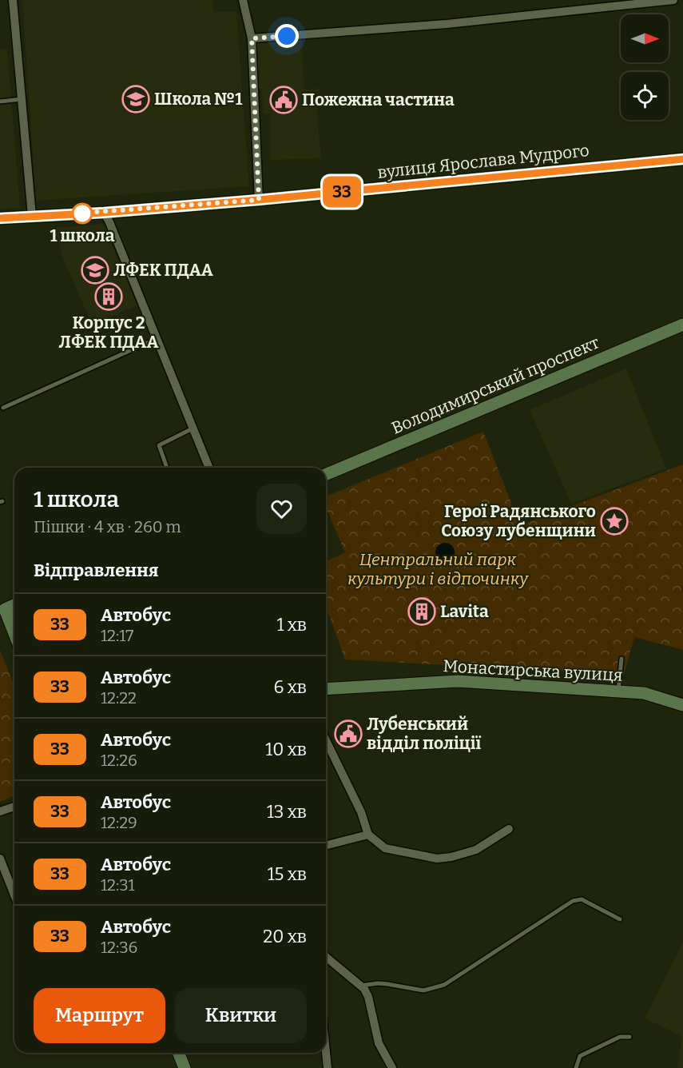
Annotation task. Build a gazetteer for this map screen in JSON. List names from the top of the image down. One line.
{"streets":{"main road":["вулиця Ярослава Мудрого","Володимирський проспект","Монастирська вулиця"]},"parks":["Центральний парк культури і відпочинку"],"places":{"school or university":["Школа №1","ЛФЕК ПДАА"],"public building":["Пожежна частина","Лубенський відділ поліції"],"other":["1 школа"],"building":["Корпус 2 ЛФЕК ПДАА","Lavita"],"place":["Герої Радянського Союзу лубенщини"]},"lines":["bus line 33"],"north":"right","page":{"on_map":"33","heading":[["1 школа","Пішки · 4 хв · 260 m"],"Відправлення"],"list":[{"mark":"33","name":"Автобус","note":"12:17","value":"1 хв"},{"mark":"33","name":"Автобус","note":"12:22","value":"6 хв"},{"mark":"33","name":"Автобус","note":"12:26","value":"10 хв"},{"mark":"33","name":"Автобус","note":"12:29","value":"13 хв"},{"mark":"33","name":"Автобус","note":"12:31","value":"15 хв"},{"mark":"33","name":"Автобус","note":"12:36","value":"20 хв"}],"buttons":["Маршрут","Квитки"]}}
